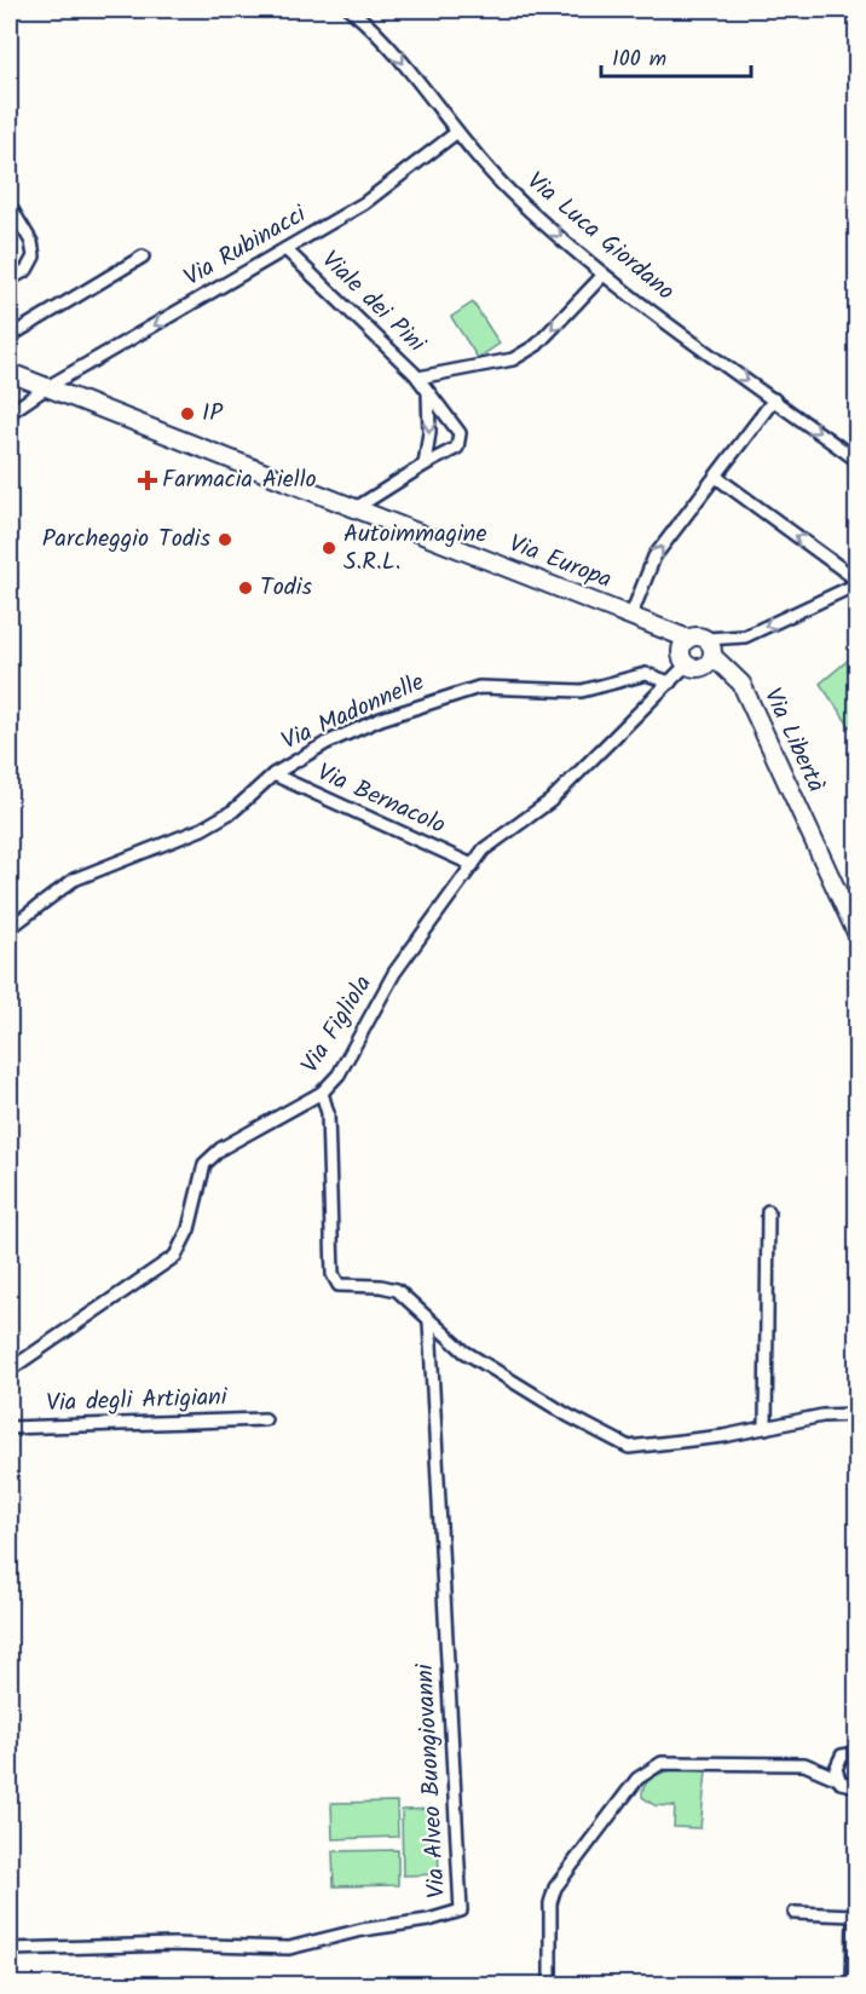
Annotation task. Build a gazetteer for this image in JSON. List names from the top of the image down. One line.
{"streets":{"street":["Via Luca Giordano","Via Rubinacci","Viale dei Pini","Via Europa","Via Madonnelle","Via Libertà","Via Bernacolo","Via Figliola","Via degli Artigiani","Via Alveo Buongiovanni"]},"crossings":[["Via Luca Giordano","Via Rubinacci"],["Via Rubinacci","Viale dei Pini"],["Via Rubinacci","Via Europa"],["Viale dei Pini","Via Europa"],["Via Europa","Via Libertà"],["Via Europa","Via Figliola"],["Via Madonnelle","Via Bernacolo"],["Via Madonnelle","Via Figliola"],["Via Libertà","Via Figliola"],["Via Bernacolo","Via Figliola"]],"one_way":["Via Luca Giordano"],"places":{"other":["IP","Parcheggio Todis","Autoimmagine S.R.L.","Todis"],"health":["Farmacia Aiello"]},"scale_bar":"100 m"}
